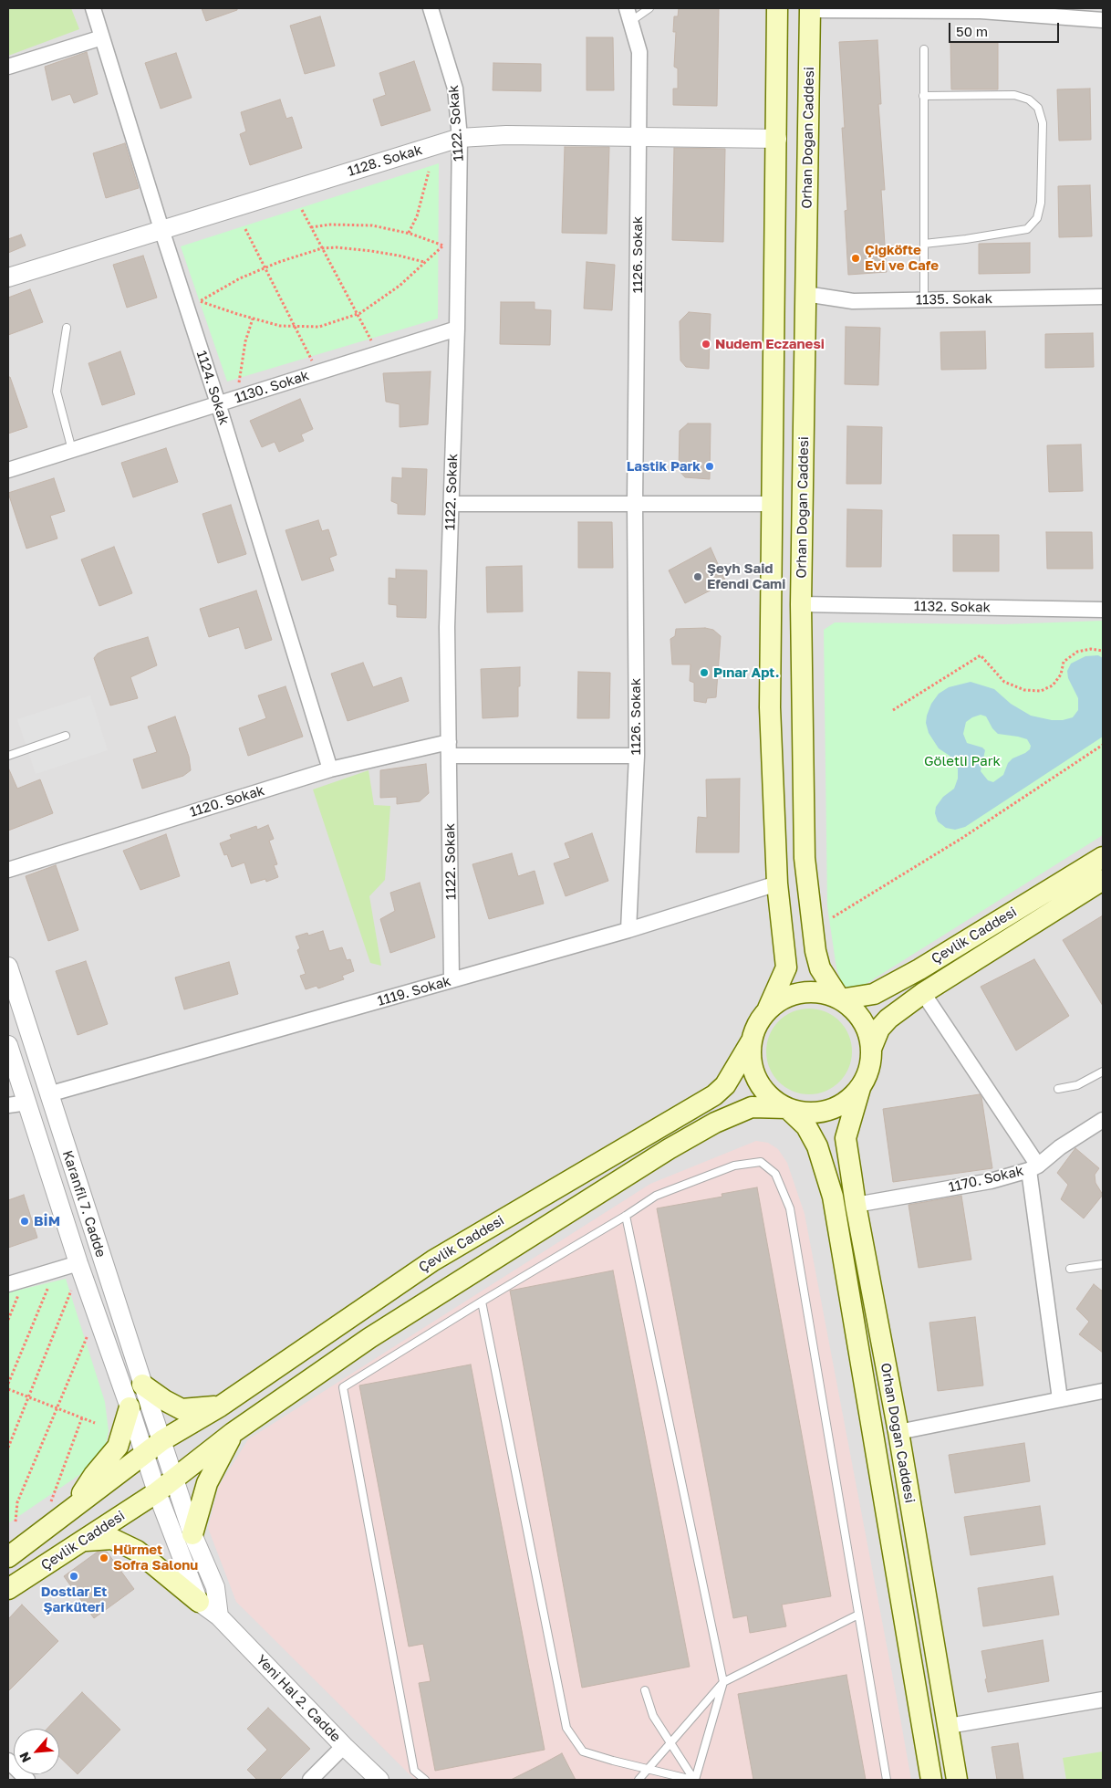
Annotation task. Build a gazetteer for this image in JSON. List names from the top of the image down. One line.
{"streets":{"main road":["Orhan Doğan Caddesi","Çevlik Caddesi"],"street":["1122. Sokak","1128. Sokak","1126. Sokak","1135. Sokak","1130. Sokak","1124. Sokak","1132. Sokak","1120. Sokak","1119. Sokak","1170. Sokak","Karanfil 7. Cadde","Yeni Hal 2. Cadde"]},"crossings":[["1122. Sokak","1128. Sokak"],["1122. Sokak","1130. Sokak"],["1122. Sokak","1120. Sokak"],["1122. Sokak","1119. Sokak"],["Orhan Doğan Caddesi","1135. Sokak"],["Orhan Doğan Caddesi","1132. Sokak"],["Orhan Doğan Caddesi","Çevlik Caddesi"],["Orhan Doğan Caddesi","1170. Sokak"],["1128. Sokak","1126. Sokak"],["1128. Sokak","1124. Sokak"],["1126. Sokak","1120. Sokak"],["1126. Sokak","1119. Sokak"],["1130. Sokak","1124. Sokak"],["1124. Sokak","1120. Sokak"],["Çevlik Caddesi","Karanfil 7. Cadde"],["1119. Sokak","Karanfil 7. Cadde"],["Karanfil 7. Cadde","Yeni Hal 2. Cadde"]],"parks":["Göletli Park"],"places":["Çiğköfte Evi ve Cafe","Nudem Eczanesi","Lastik Park","Şeyh Said Efendi Cami","Pınar Apt.","BİM","Hürmet Sofra Salonu","Dostlar Et Şarküteri"],"scale_bar":"50 m","north":"bottom left"}
